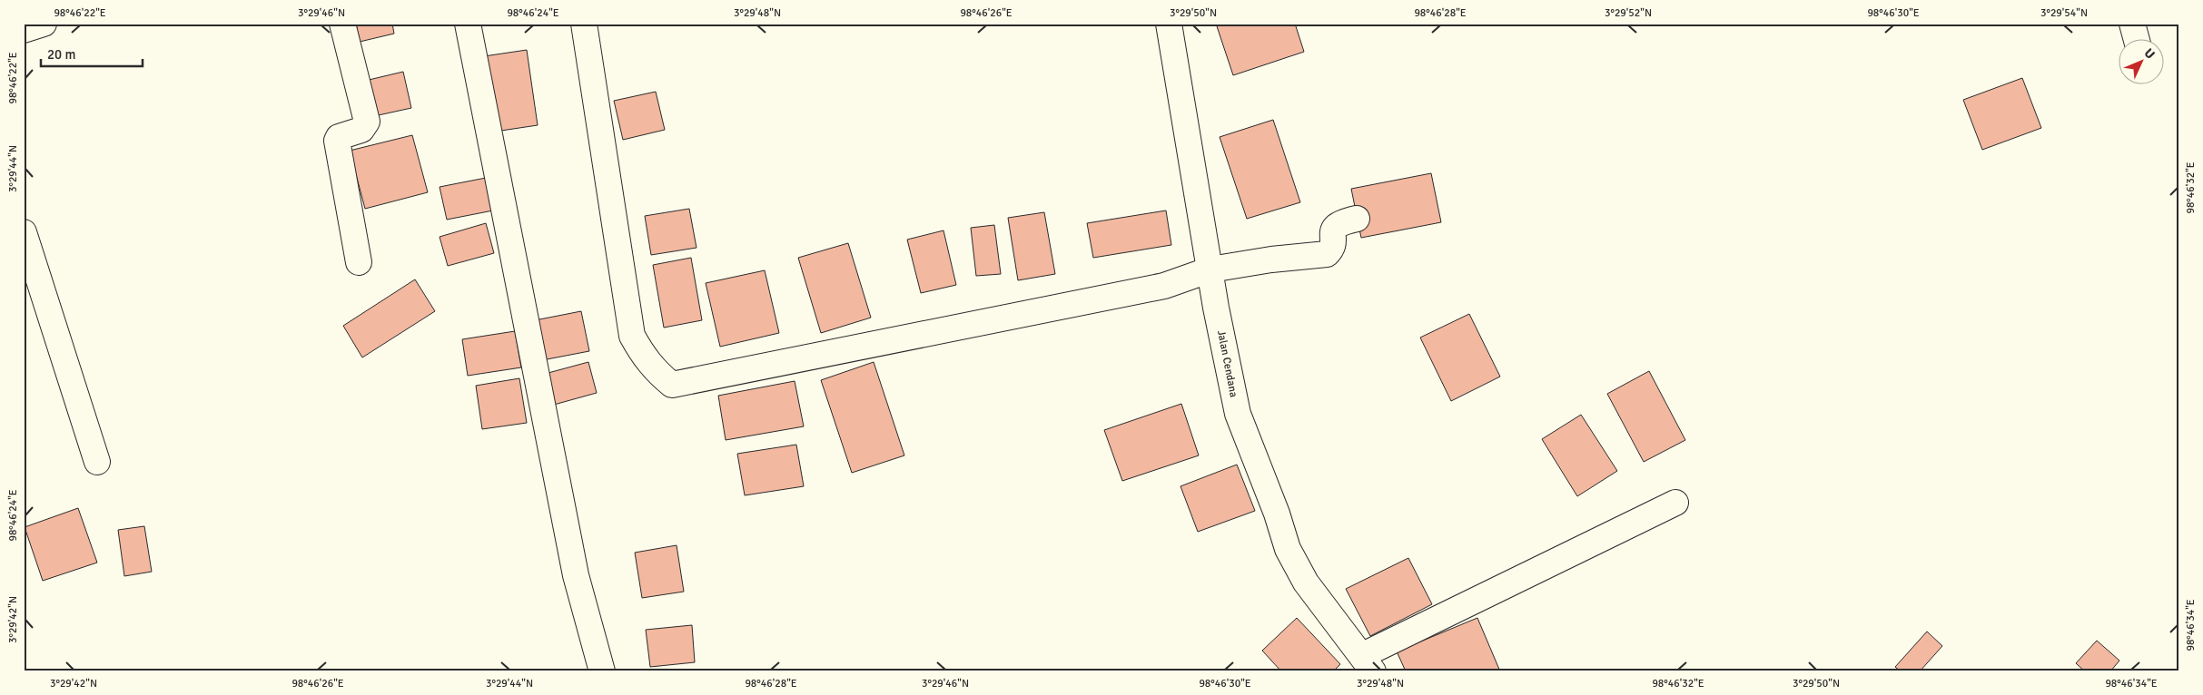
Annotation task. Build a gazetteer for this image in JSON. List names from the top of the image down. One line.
{"streets":{"street":["Jalan Cendana"]},"scale_bar":"20 m","north":"top right","coordinates":["98°46'22\"E","3°29'46\"N","98°46'24\"E","3°29'48\"N","98°46'26\"E","3°29'50\"N","98°46'28\"E","3°29'52\"N","98°46'30\"E","3°29'54\"N","3°29'44\"N","98°46'32\"E","3°29'42\"N","98°46'34\"E"]}
